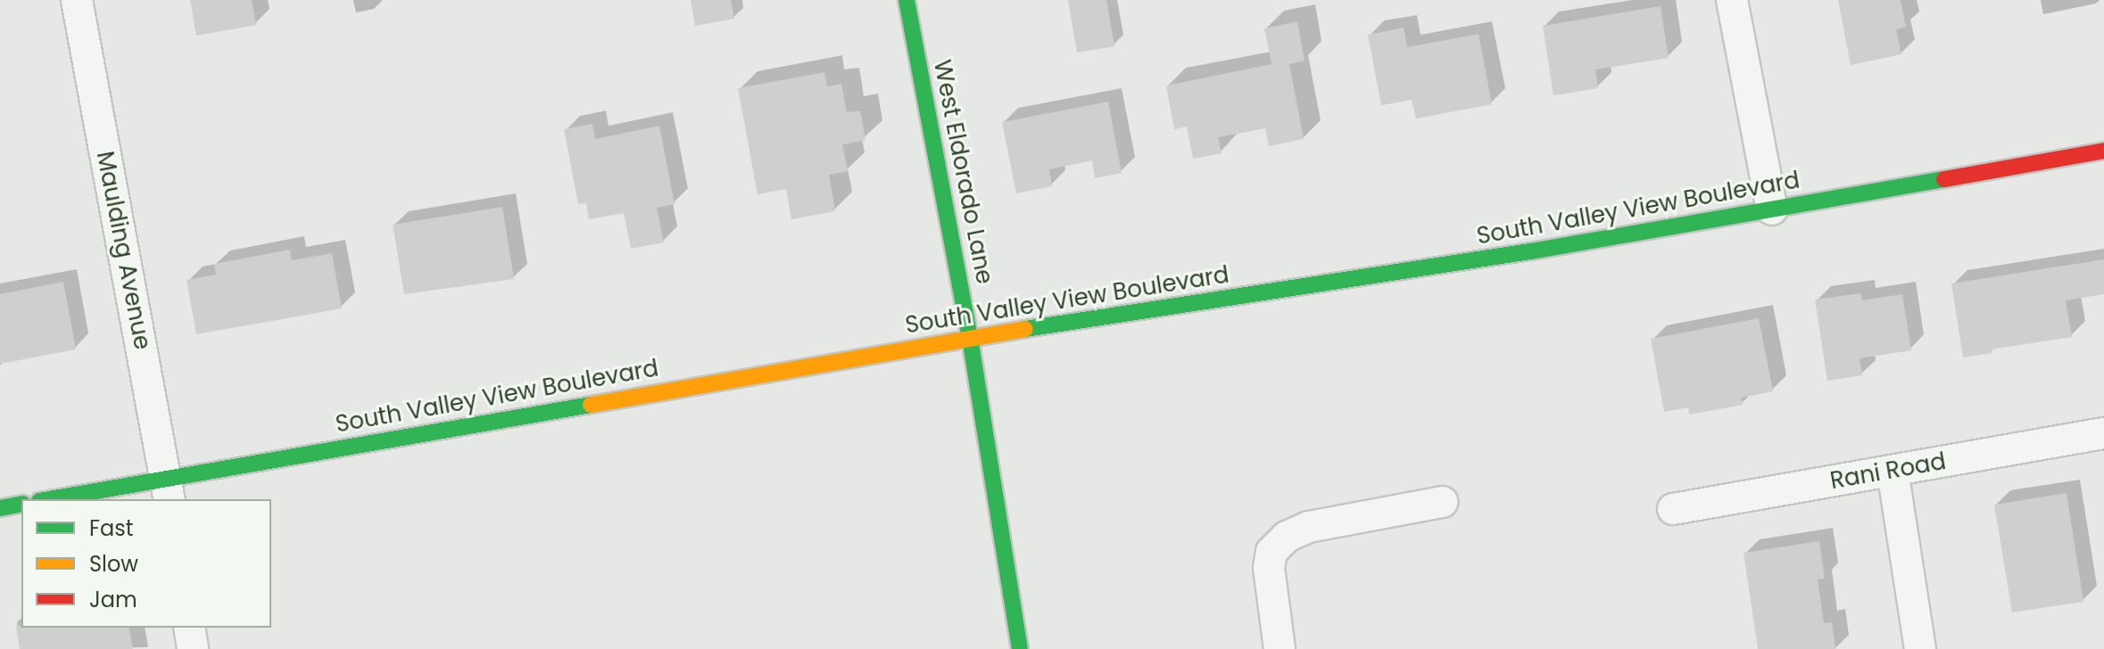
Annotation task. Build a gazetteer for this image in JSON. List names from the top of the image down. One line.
{"streets":{"main road":["West Eldorado Lane","South Valley View Boulevard"],"street":["Maulding Avenue","Rani Road"]},"crossings":[["West Eldorado Lane","South Valley View Boulevard"],["South Valley View Boulevard","Maulding Avenue"]],"legend":["Fast","Slow","Jam"]}
